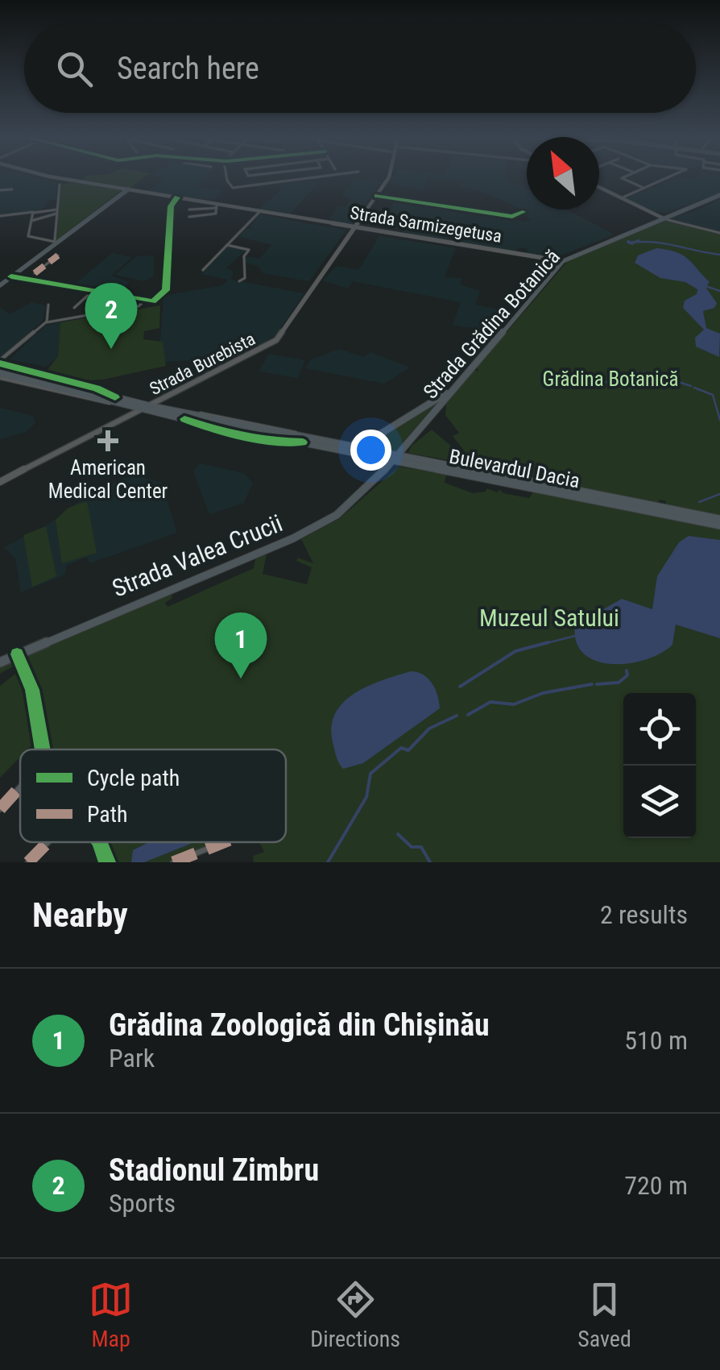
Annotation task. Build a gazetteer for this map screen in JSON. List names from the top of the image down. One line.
{"streets":{"main road":["Strada Sarmizegetusa","Strada Grădina Botanică","Strada Burebista","Bulevardul Dacia","Strada Valea Crucii"]},"crossings":[["Strada Sarmizegetusa","Strada Grădina Botanică"],["Strada Sarmizegetusa","Strada Burebista"],["Strada Grădina Botanică","Bulevardul Dacia"],["Strada Grădina Botanică","Strada Valea Crucii"],["Strada Burebista","Bulevardul Dacia"],["Bulevardul Dacia","Strada Valea Crucii"]],"parks":["Grădina Botanică","Muzeul Satului"],"places":{"health":["American Medical Center"]},"legend":["Cycle path","Path"],"north":"top left","page":{"search":"Search here","pins":["2","1"],"heading":["Nearby","2 results"],"list":[{"mark":"1","name":"Grădina Zoologică din Chișinău","note":"Park","value":"510 m"},{"mark":"2","name":"Stadionul Zimbru","note":"Sports","value":"720 m"}],"nav":["Map","Directions","Saved"]}}
